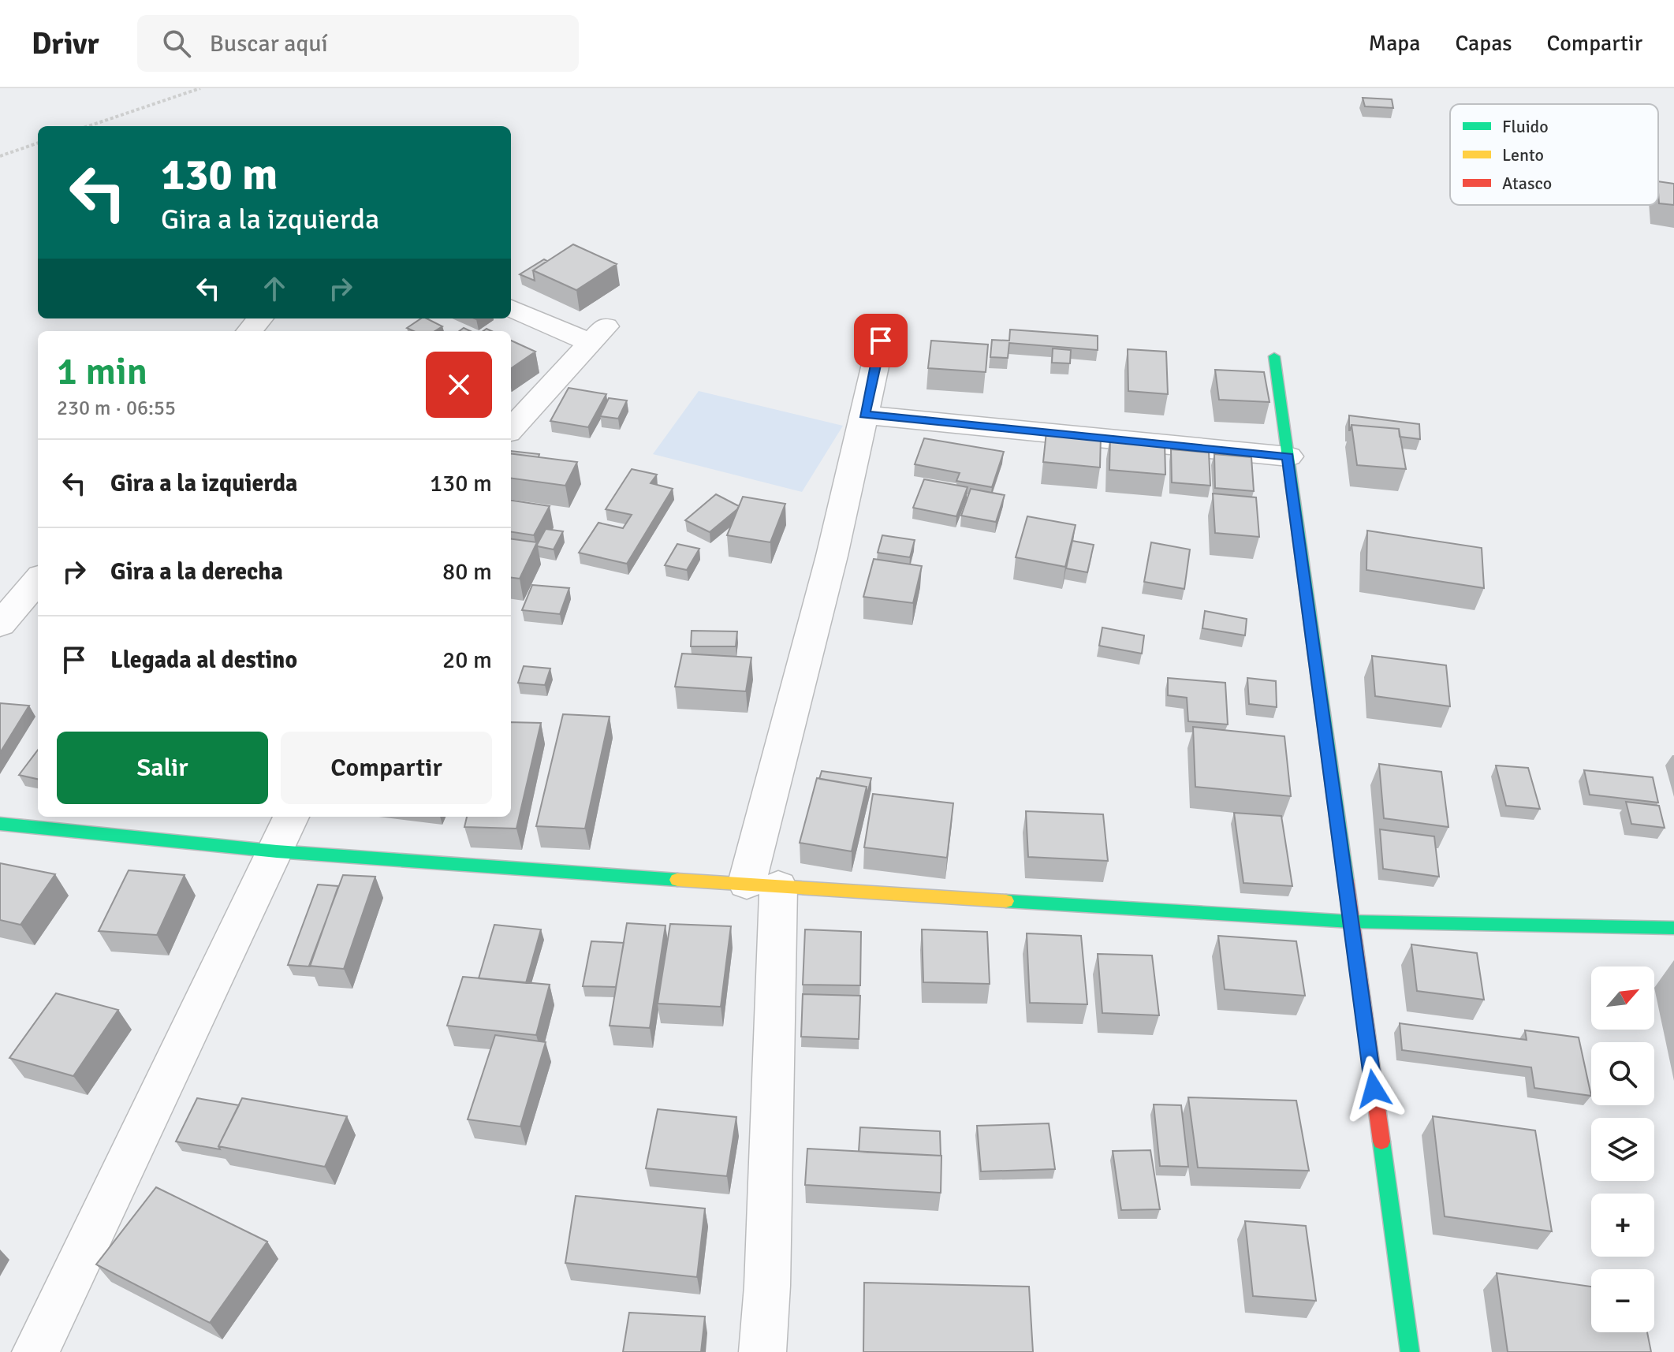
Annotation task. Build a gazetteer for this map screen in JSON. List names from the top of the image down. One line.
{"legend":["Fluido","Lento","Atasco"],"north":"top right","page":{"header":"Drivr","search":"Buscar aquí","nav":["Mapa","Capas","Compartir"],"turn":["130 m","Gira a la izquierda"],"heading":["1 min","230 m · 06:55"],"list":[{"name":"Gira a la izquierda","value":"130 m"},{"name":"Gira a la derecha","value":"80 m"},{"name":"Llegada al destino","value":"20 m"}],"buttons":["Salir","Compartir"],"map_buttons":["+","−"]}}
